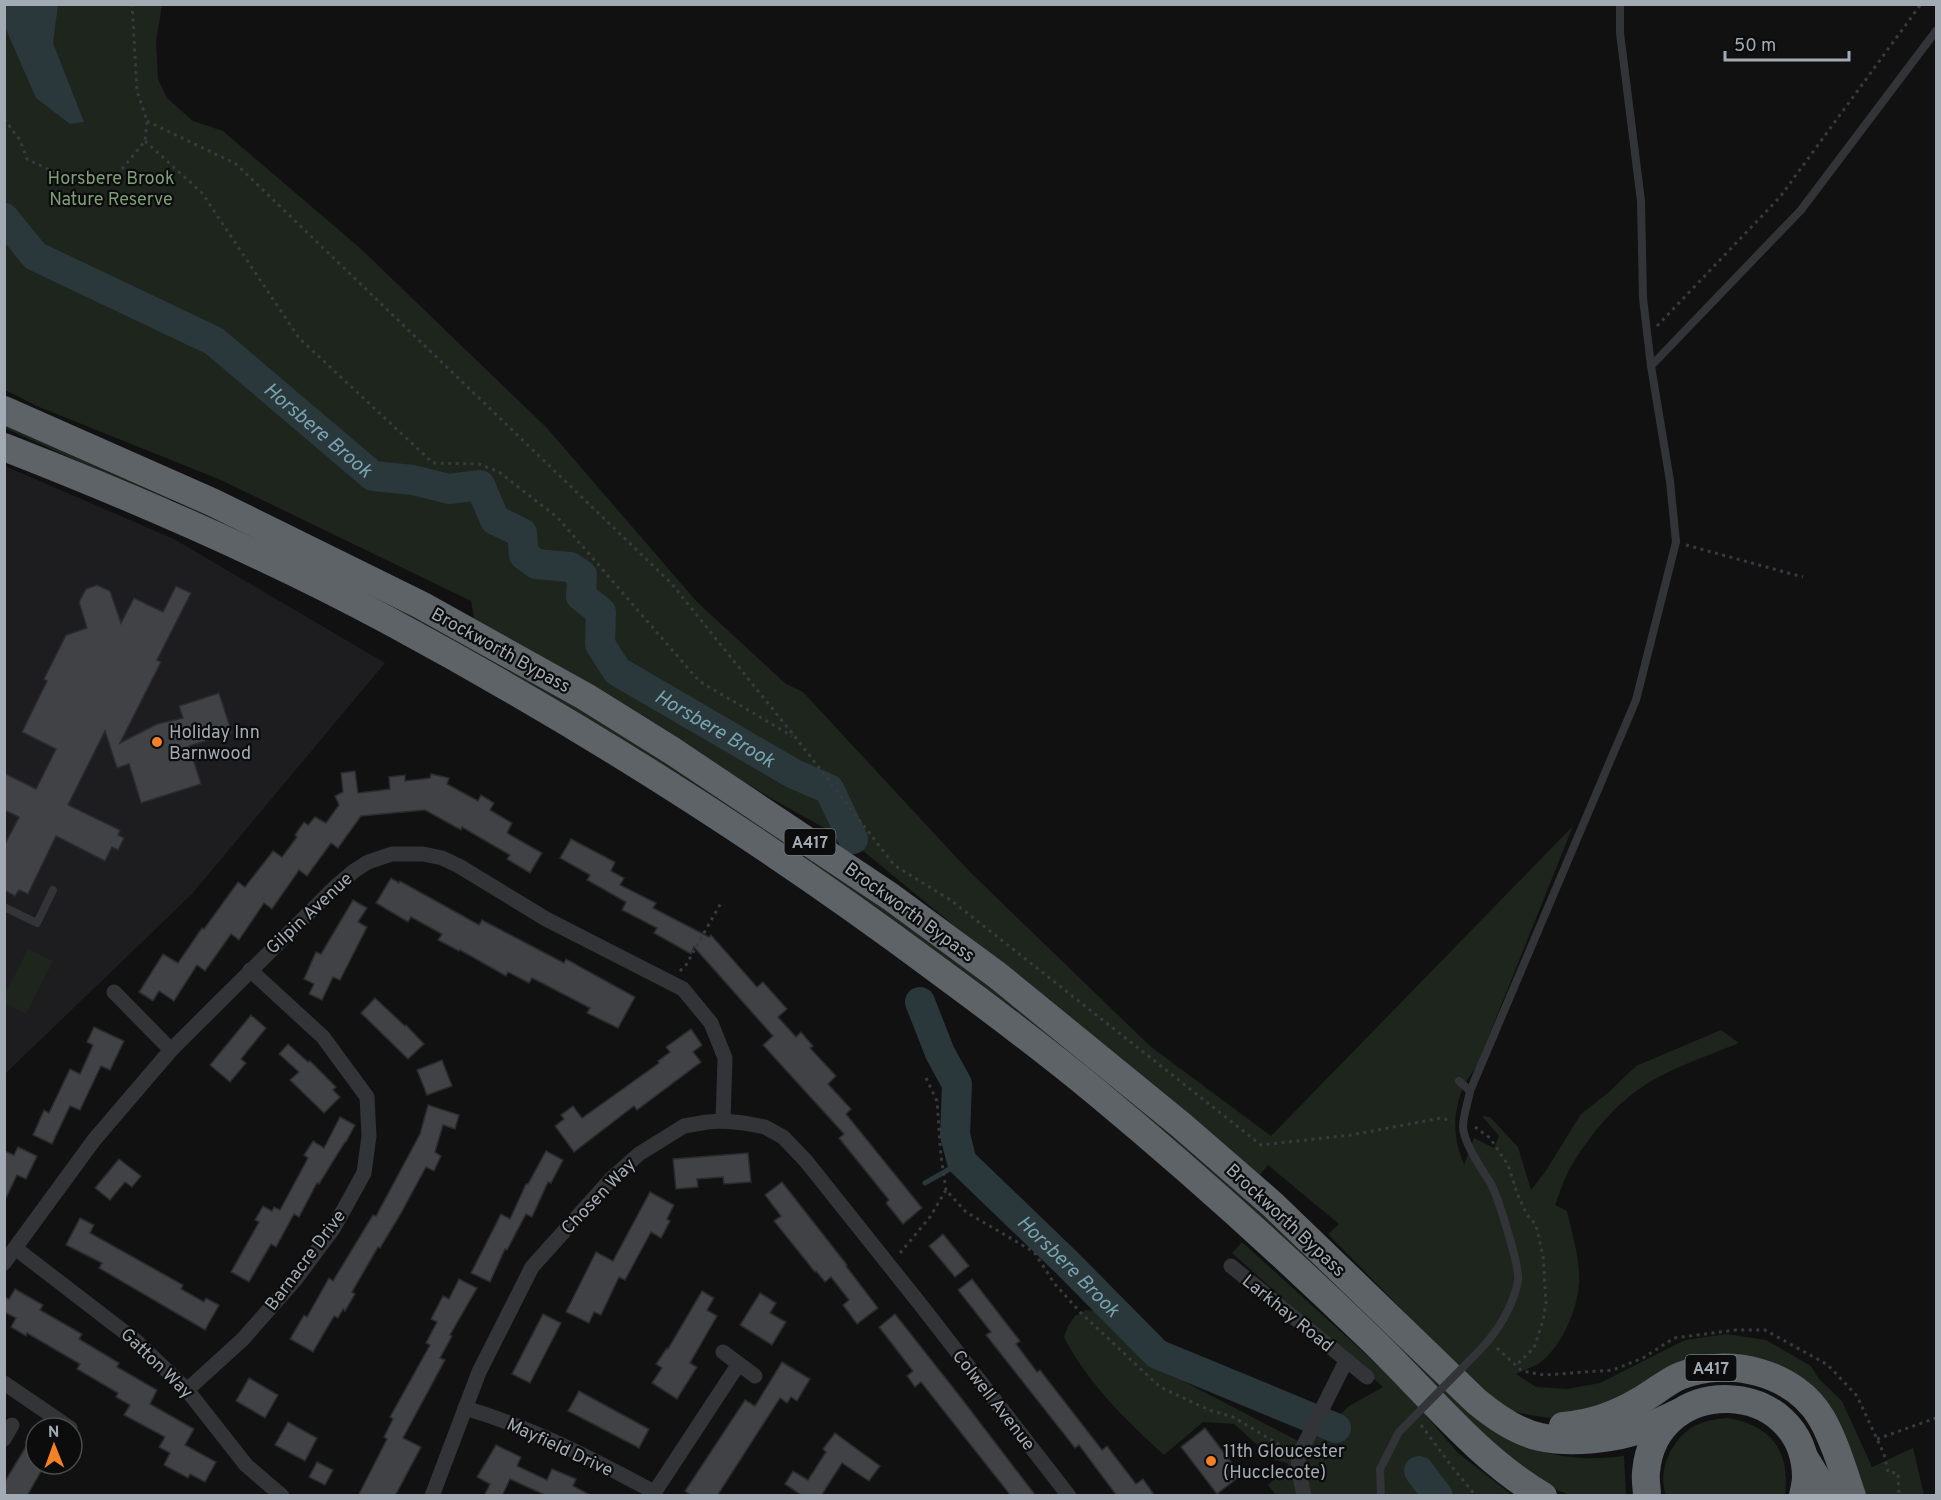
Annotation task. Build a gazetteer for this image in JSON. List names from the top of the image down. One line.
{"streets":{"highway":["Brockworth Bypass","A417"],"street":["Gilpin Avenue","Chosen Way","Barnacre Drive","Larkhay Road","Gatton Way","Colwell Avenue","Mayfield Drive"]},"crossings":[["Brockworth Bypass","A417"],["Gilpin Avenue","Chosen Way"],["Gilpin Avenue","Barnacre Drive"],["Gilpin Avenue","Gatton Way"],["Chosen Way","Colwell Avenue"],["Chosen Way","Mayfield Drive"],["Barnacre Drive","Gatton Way"]],"water":["Horsbere Brook"],"parks":["Horsbere Brook Nature Reserve"],"places":["Holiday Inn Barnwood","11th Gloucester (Hucclecote)"],"scale_bar":"50 m","north":"top"}
